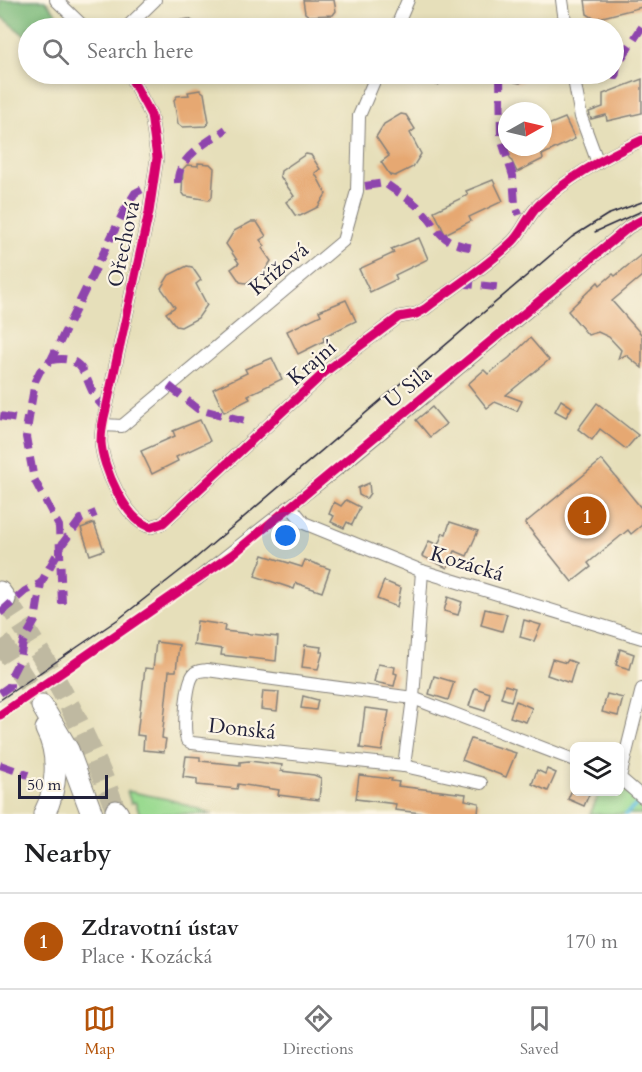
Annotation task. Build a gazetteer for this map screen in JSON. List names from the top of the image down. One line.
{"streets":{"street":["Ořechová","Křížová","Krajní","U Sila","Kozácká","Donská"]},"crossings":[["Ořechová","Křížová"],["Ořechová","Krajní"],["Křížová","Krajní"],["U Sila","Kozácká"]],"scale_bar":"50 m","north":"right","page":{"search":"Search here","pins":"1","scale":"50 m","heading":"Nearby","list":[{"mark":"1","name":"Zdravotní ústav","note":"Place · Kozácká","value":"170 m"}],"nav":["Map","Directions","Saved"]}}
